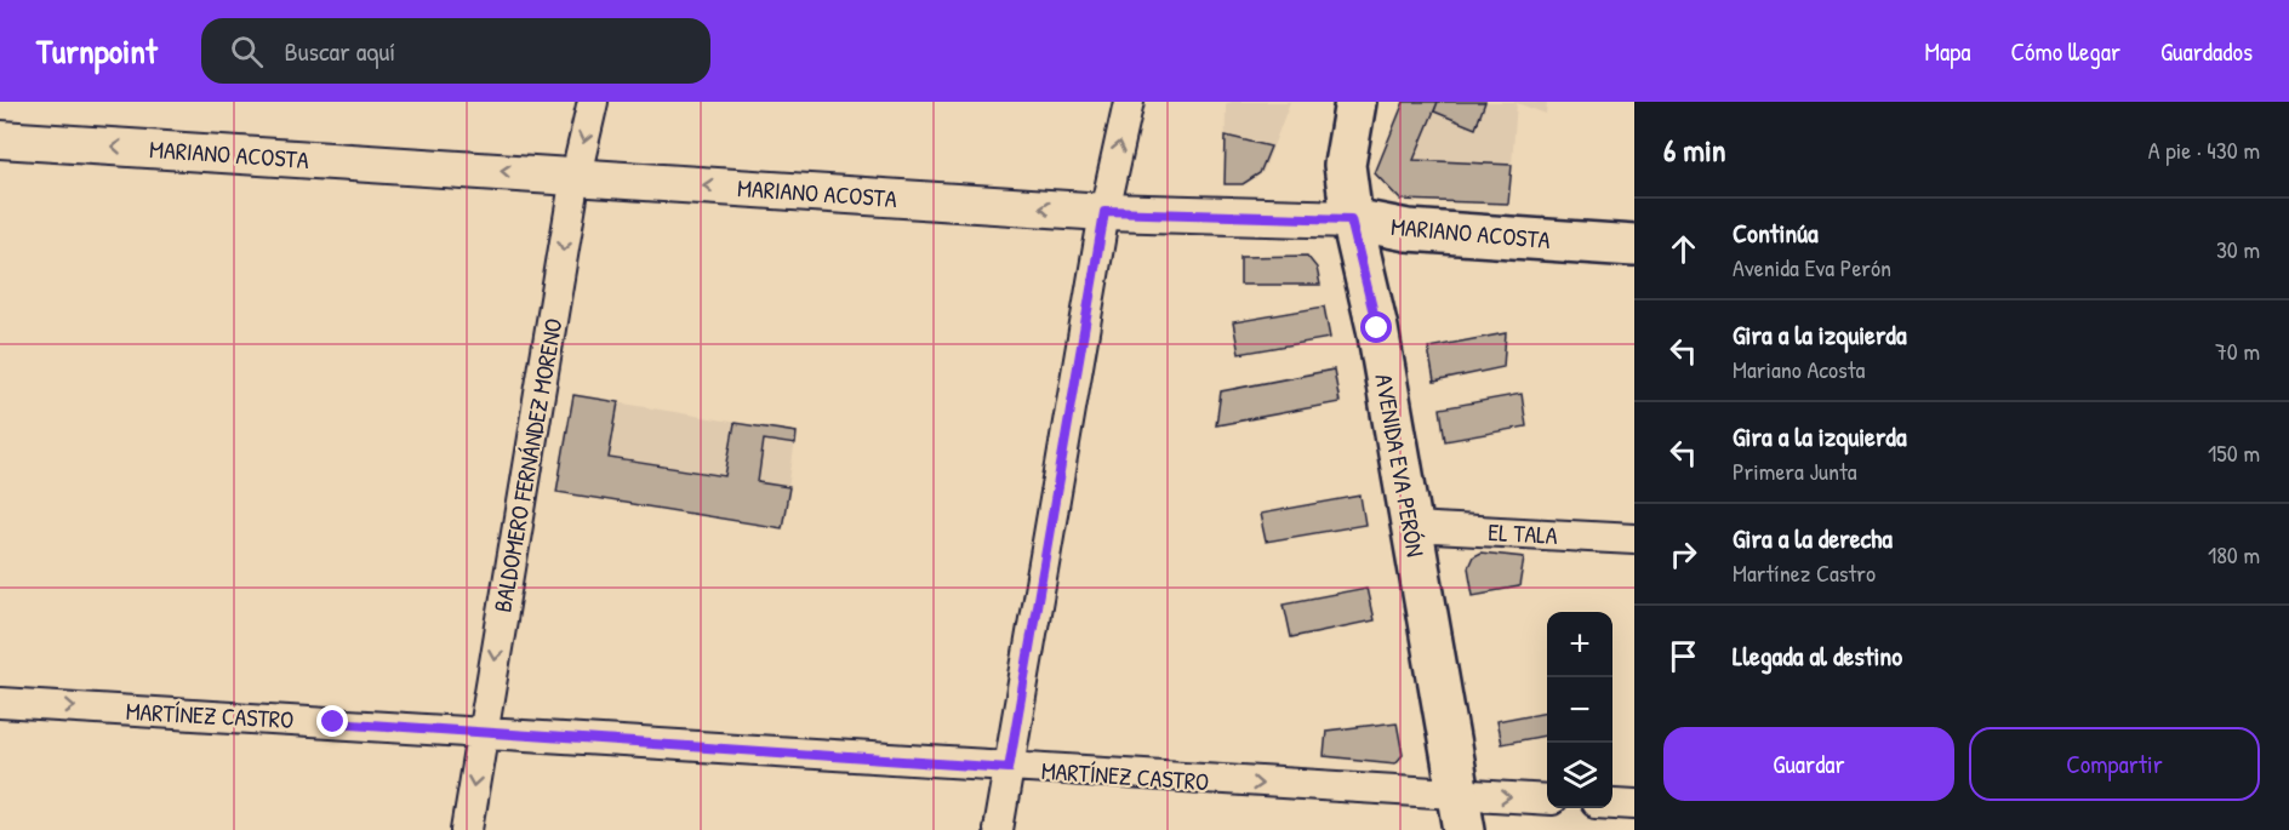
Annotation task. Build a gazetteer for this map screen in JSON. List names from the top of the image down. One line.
{"streets":{"main road":["MARIANO ACOSTA","AVENIDA EVA PERÓN"],"street":["BALDOMERO FERNÁNDEZ MORENO","EL TALA","MARTÍNEZ CASTRO"]},"crossings":[["MARIANO ACOSTA","BALDOMERO FERNÁNDEZ MORENO"],["MARIANO ACOSTA","AVENIDA EVA PERÓN"],["BALDOMERO FERNÁNDEZ MORENO","MARTÍNEZ CASTRO"],["AVENIDA EVA PERÓN","EL TALA"],["AVENIDA EVA PERÓN","MARTÍNEZ CASTRO"]],"one_way":["MARIANO ACOSTA","BALDOMERO FERNÁNDEZ MORENO","MARTÍNEZ CASTRO"],"page":{"header":"Turnpoint","search":"Buscar aquí","nav":["Mapa","Cómo llegar","Guardados"],"heading":["6 min","A pie · 430 m"],"list":[["Continúa","Avenida Eva Perón","30 m"],["Gira a la izquierda","Mariano Acosta","70 m"],["Gira a la izquierda","Primera Junta","150 m"],["Gira a la derecha","Martínez Castro","180 m"],"Llegada al destino"],"map_buttons":["+","−"],"buttons":["Guardar","Compartir"]}}
